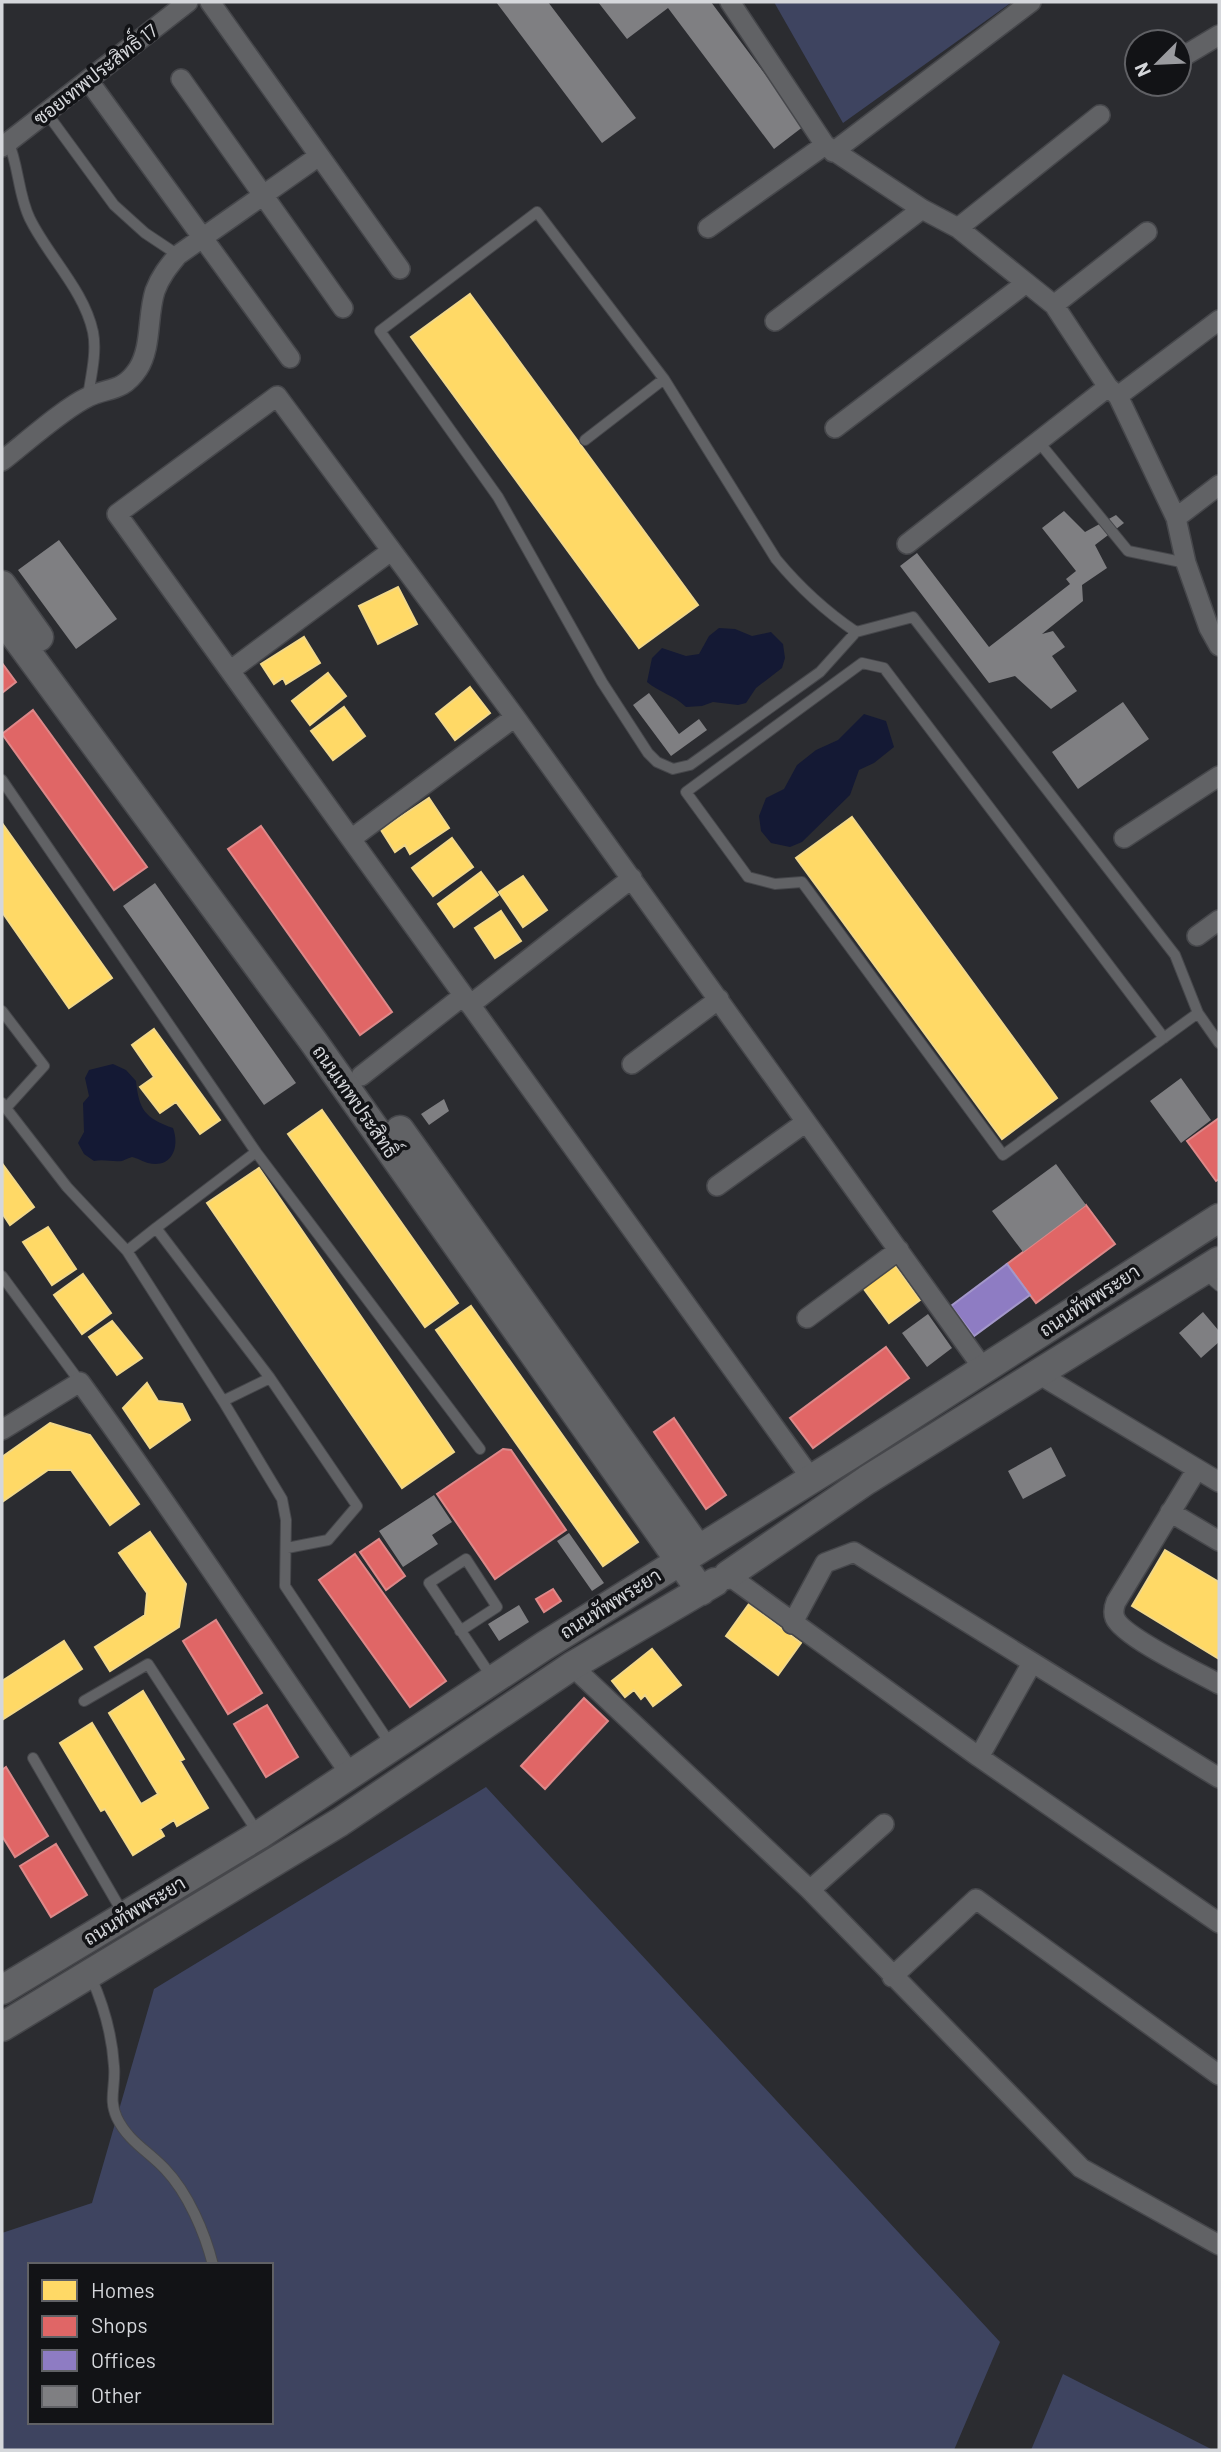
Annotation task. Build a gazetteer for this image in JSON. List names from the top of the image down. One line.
{"streets":{"main road":["ถนนเทพประสิทธิ์","ถนนทัพพระยา"],"street":["ซอยเทพประสิทธิ์ 17"]},"crossings":[["ถนนเทพประสิทธิ์","ถนนทัพพระยา"]],"legend":["Homes","Shops","Offices","Other"],"north":"bottom left"}
